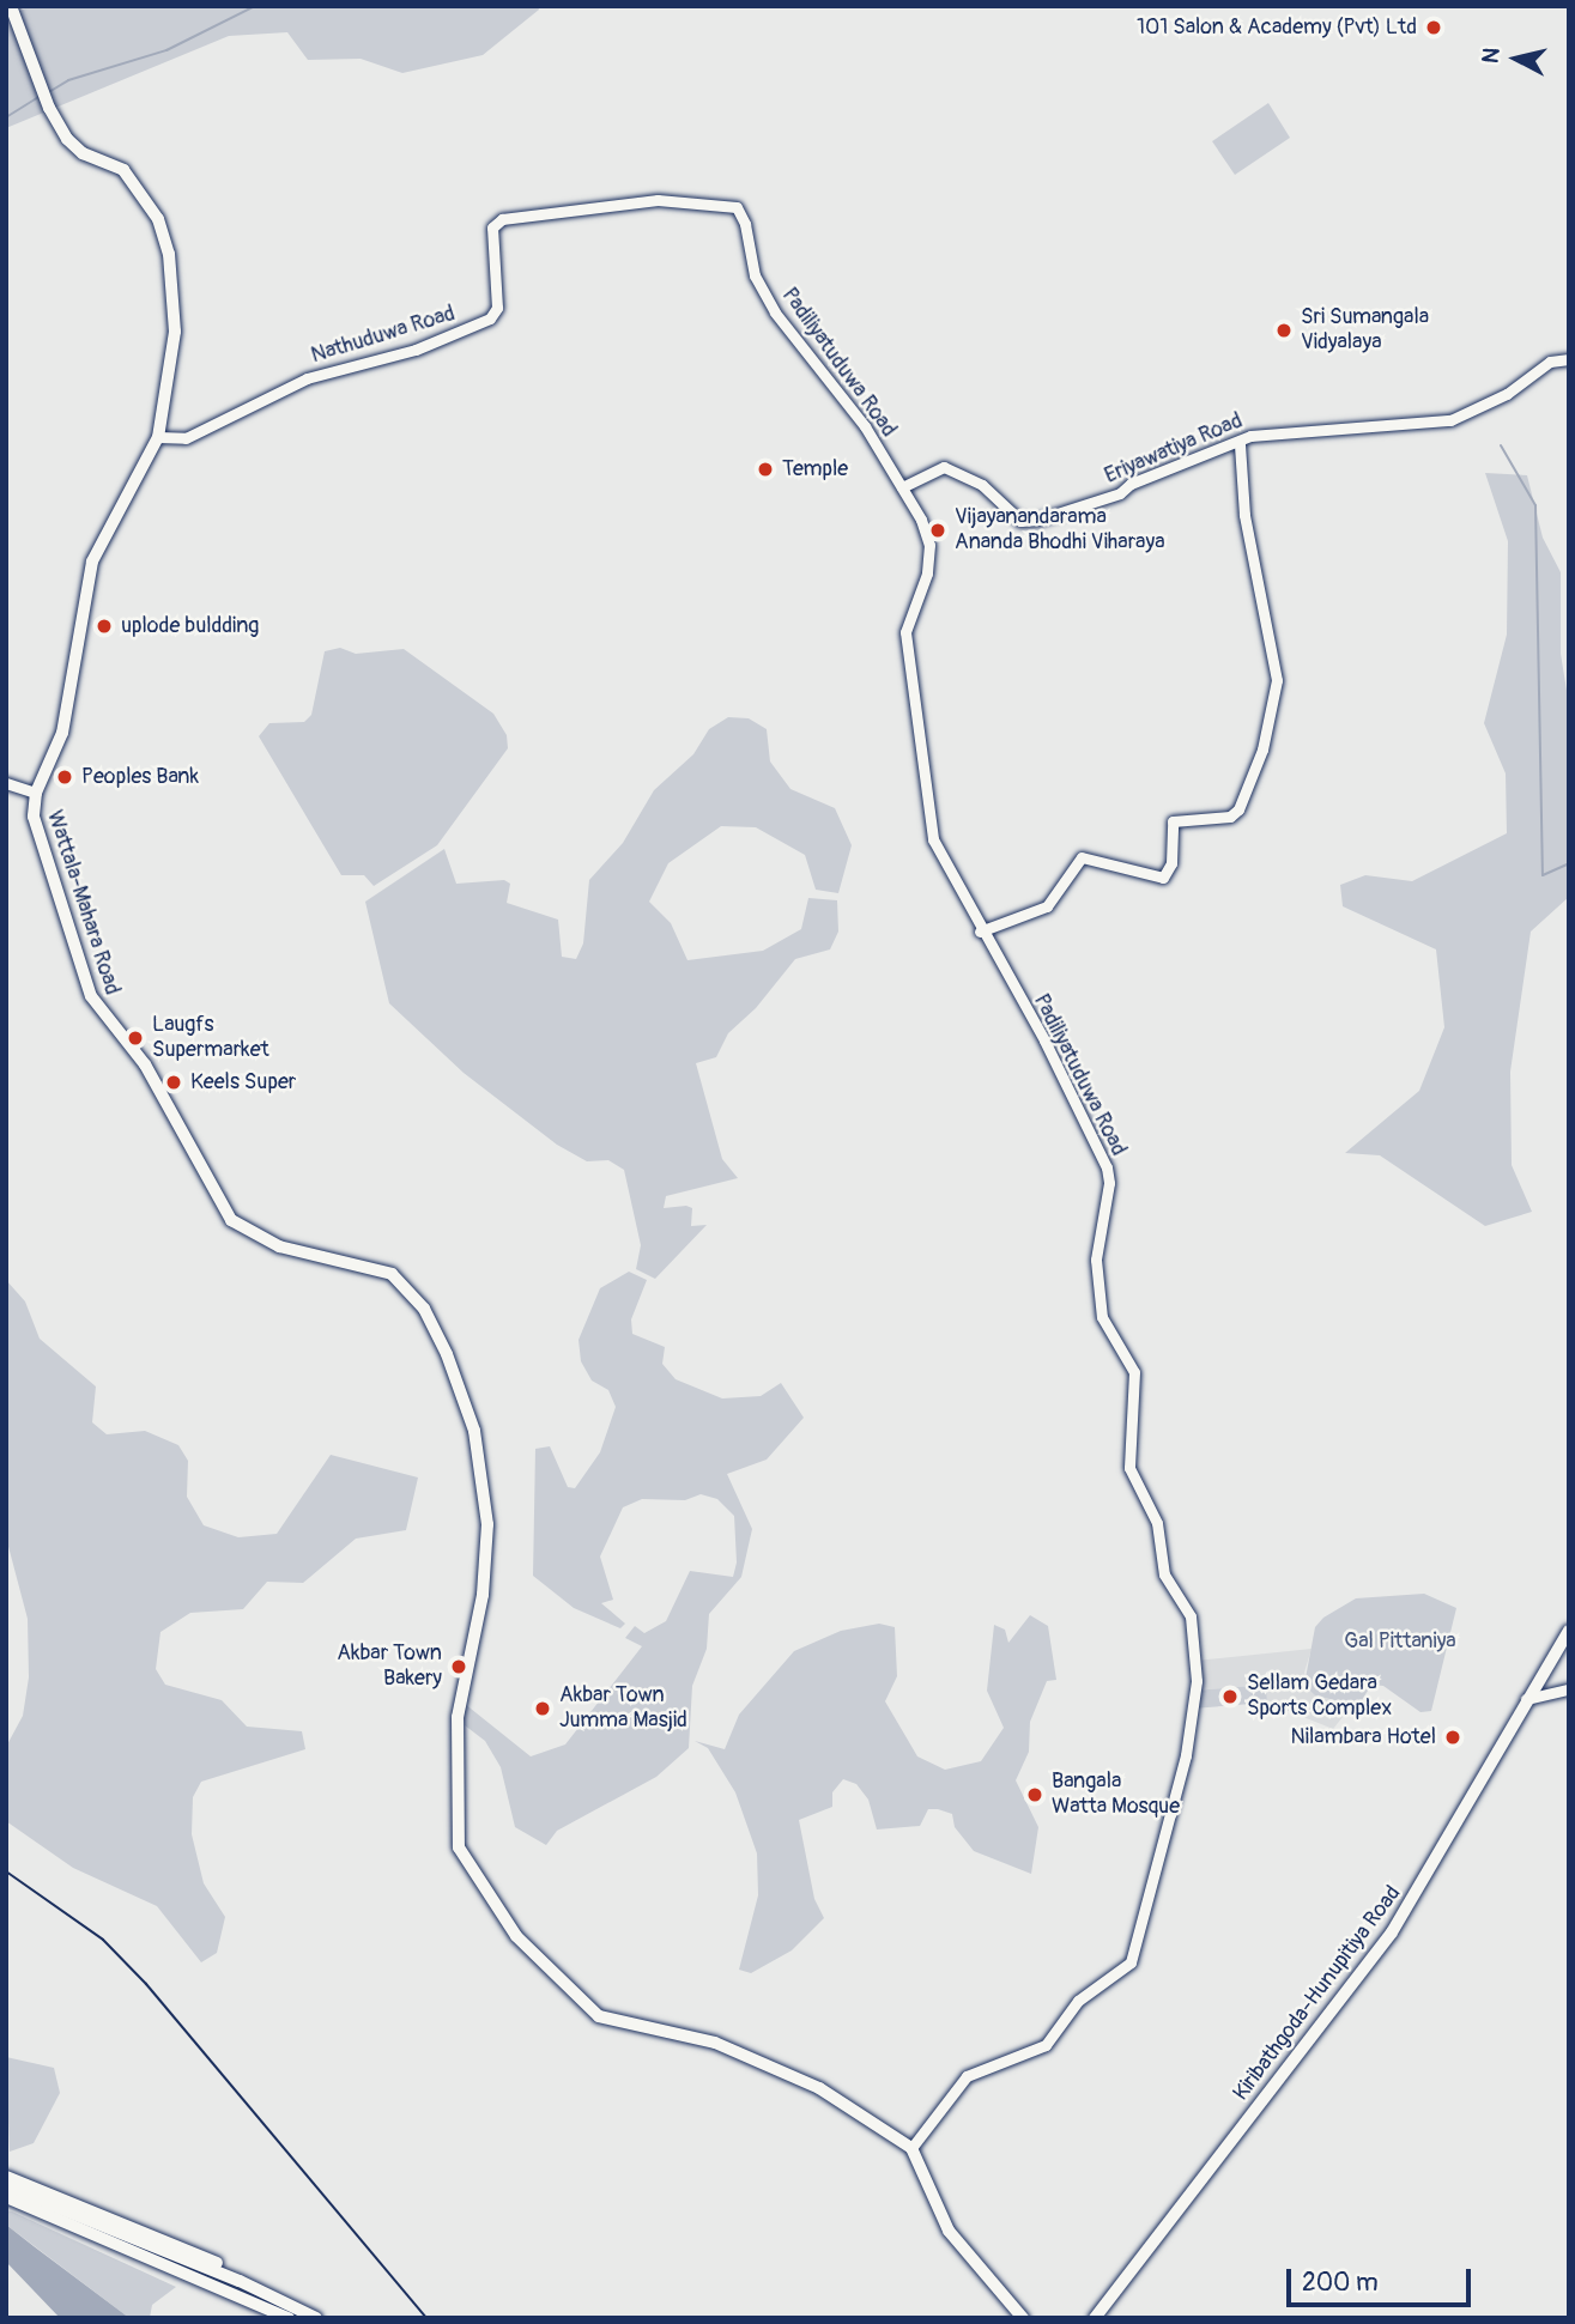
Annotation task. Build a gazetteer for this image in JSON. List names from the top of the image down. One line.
{"streets":{"main road":["Wattala-Mahara Road","Kiribathgoda-Hunupitiya Road"],"street":["Nathuduwa Road","Padiliyatuduwa Road","Eriyawatiya Road"]},"crossings":[["Nathuduwa Road","Padiliyatuduwa Road"],["Nathuduwa Road","Wattala-Mahara Road"],["Padiliyatuduwa Road","Eriyawatiya Road"],["Padiliyatuduwa Road","Wattala-Mahara Road"]],"parks":["Gal Pittaniya"],"places":["101 Salon & Academy (Pvt) Ltd","Sri Sumangala Vidyalaya","Temple","Vijayanandarama Ananda Bhodhi Viharaya","uplode buldding","Peoples Bank","Laugfs Supermarket","Keels Super","Akbar Town Bakery","Sellam Gedara Sports Complex","Akbar Town Jumma Masjid","Nilambara Hotel","Bangala Watta Mosque"],"scale_bar":"200 m","north":"left"}
